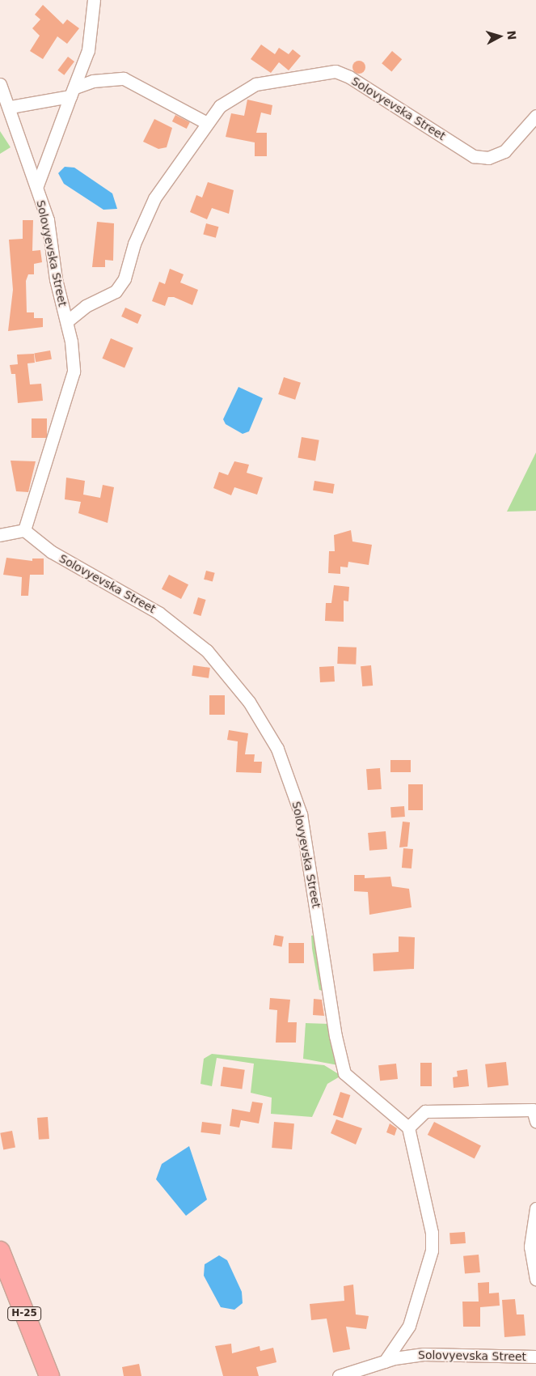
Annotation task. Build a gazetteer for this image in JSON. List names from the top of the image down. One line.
{"streets":{"main road":["Н-25"],"street":["Solovyevska Street"]},"north":"right"}
